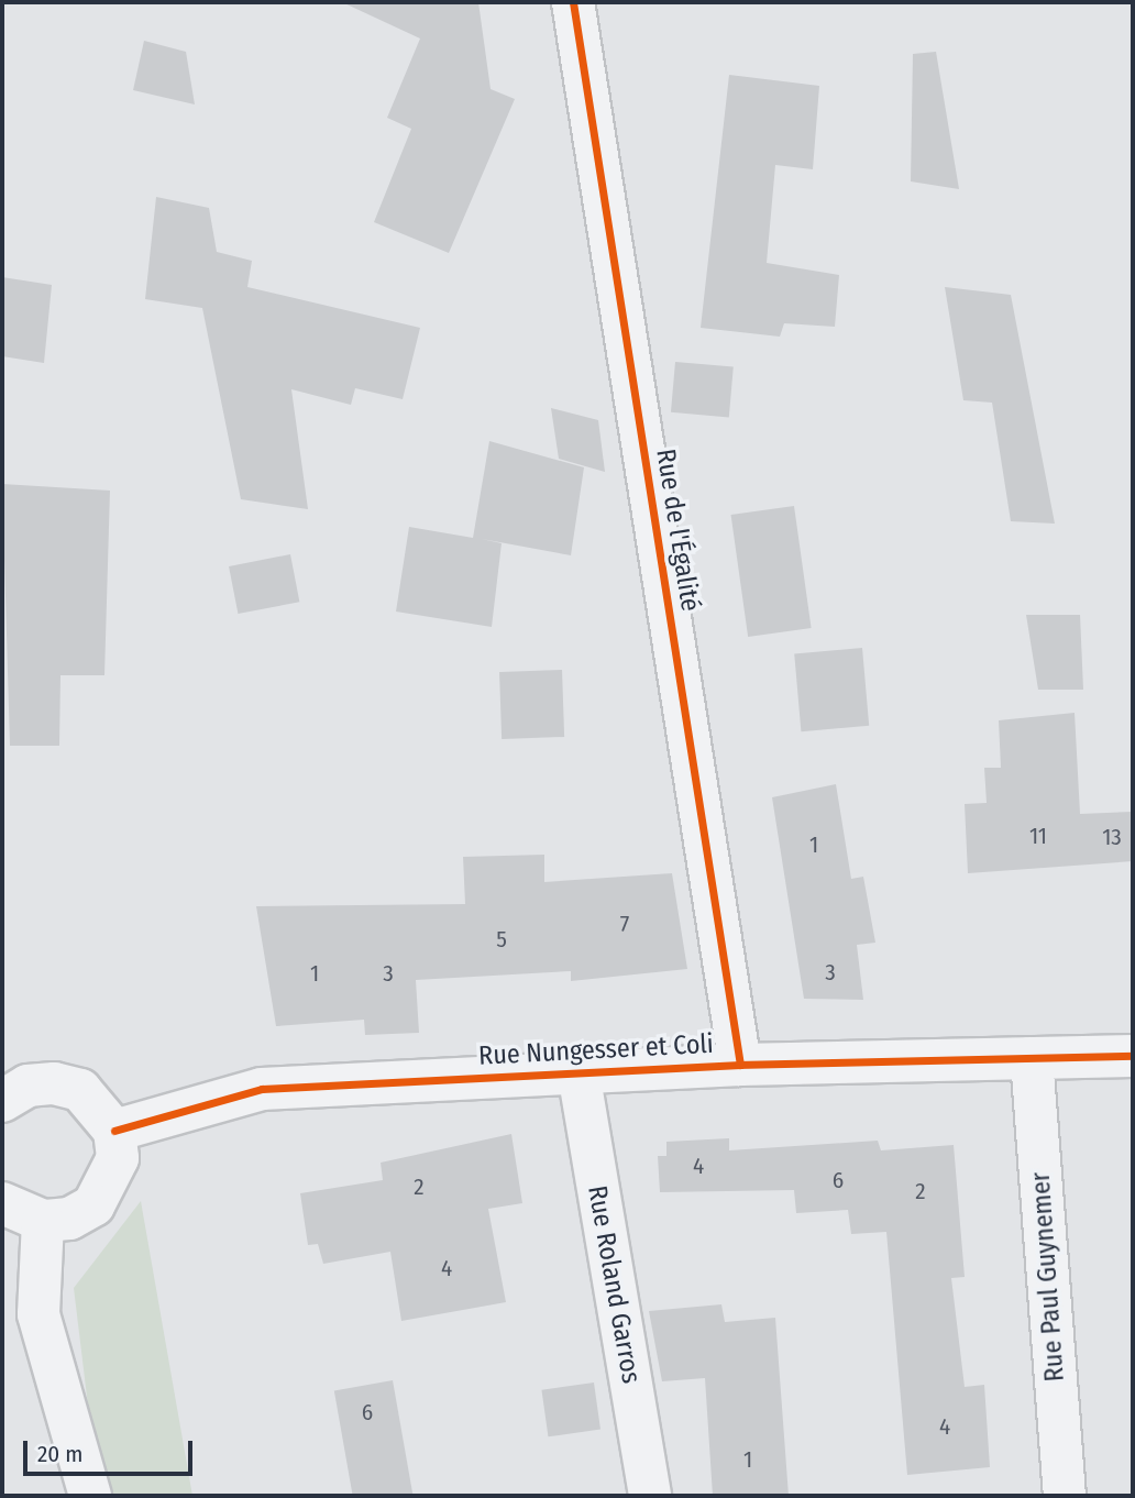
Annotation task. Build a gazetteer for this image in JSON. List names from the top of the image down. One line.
{"streets":{"street":["Rue de l'Égalité","Rue Nungesser et Coli","Rue Paul Guynemer","Rue Roland Garros"]},"crossings":[["Rue de l'Égalité","Rue Nungesser et Coli"],["Rue Nungesser et Coli","Rue Paul Guynemer"],["Rue Nungesser et Coli","Rue Roland Garros"]],"house_numbers":["11","13","1","7","5","3","1","3","4","6","2","2","4","6","4","1"],"scale_bar":"20 m"}
